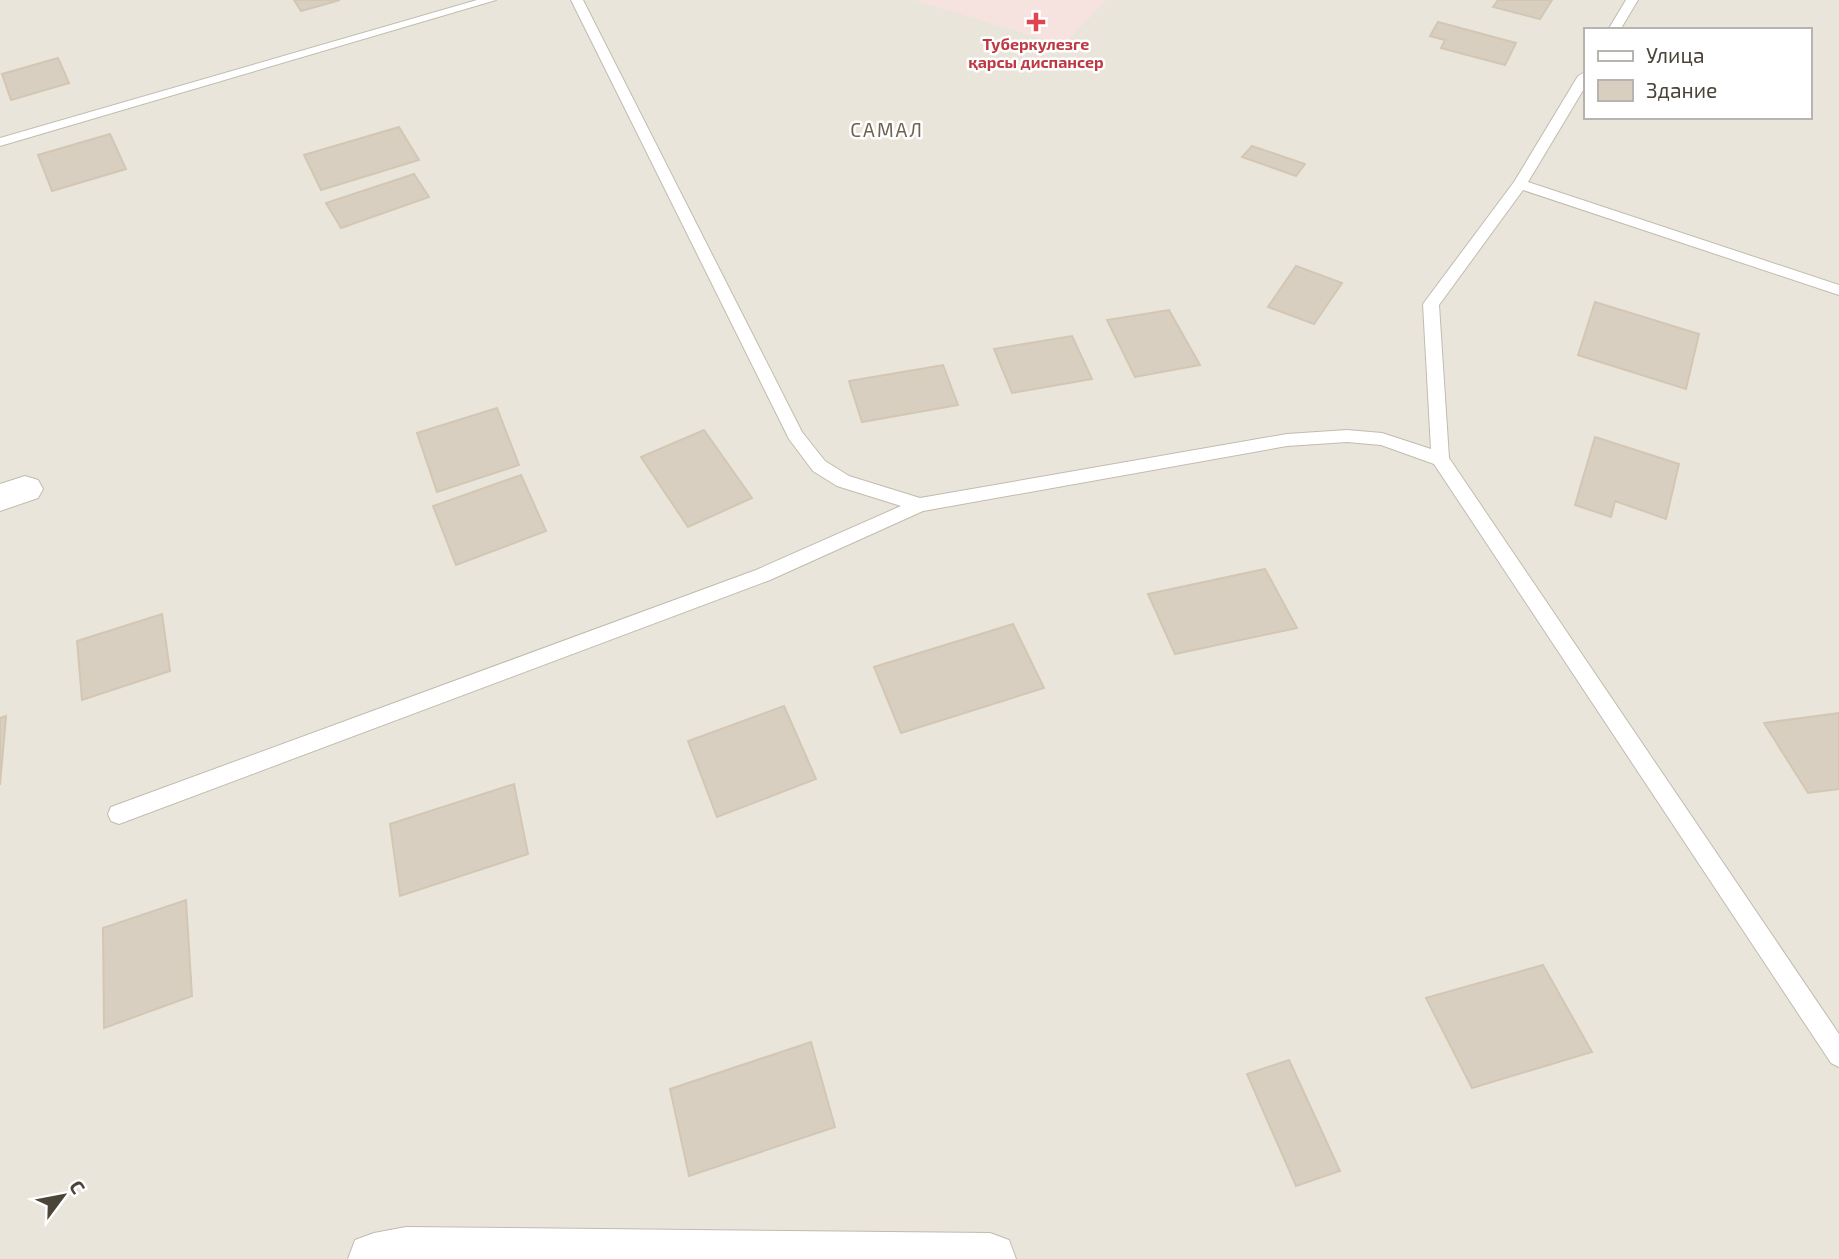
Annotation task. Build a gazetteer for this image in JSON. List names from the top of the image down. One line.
{"districts":["САМАЛ"],"places":{"health":["Туберкулезге қарсы диспансер"]},"legend":["Улица","Здание"],"north":"top right"}
